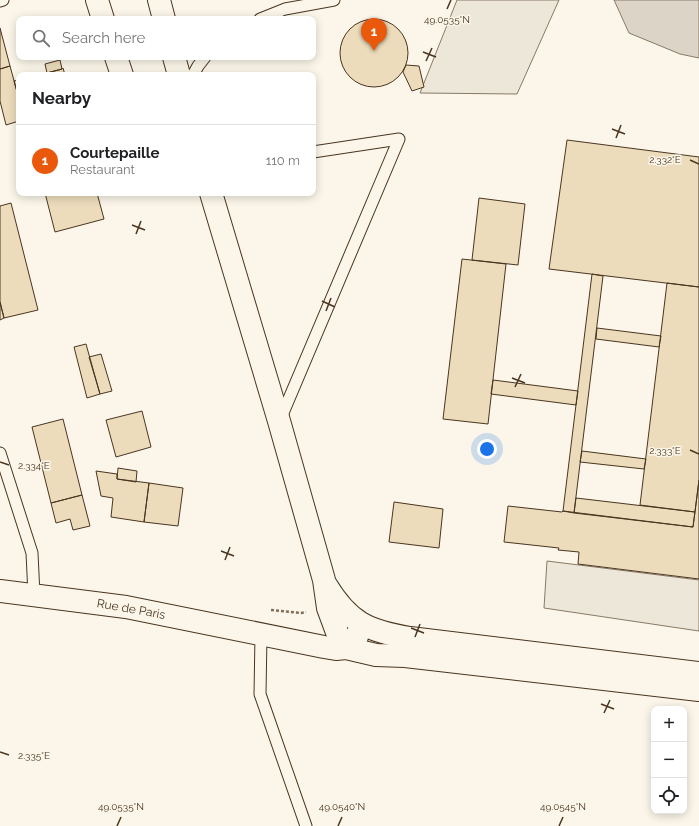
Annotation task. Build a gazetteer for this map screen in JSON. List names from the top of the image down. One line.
{"streets":{"street":["Rue de Paris"]},"page":{"search":"Search here","pins":"1","heading":"Nearby","list":[{"mark":"1","name":"Courtepaille","note":"Restaurant","value":"110 m"}],"map_buttons":["+","−"]},"coordinates":["49.0535°N","2.332°E","2.333°E","2.334°E","2.335°E","49.0540°N","49.0545°N"]}
